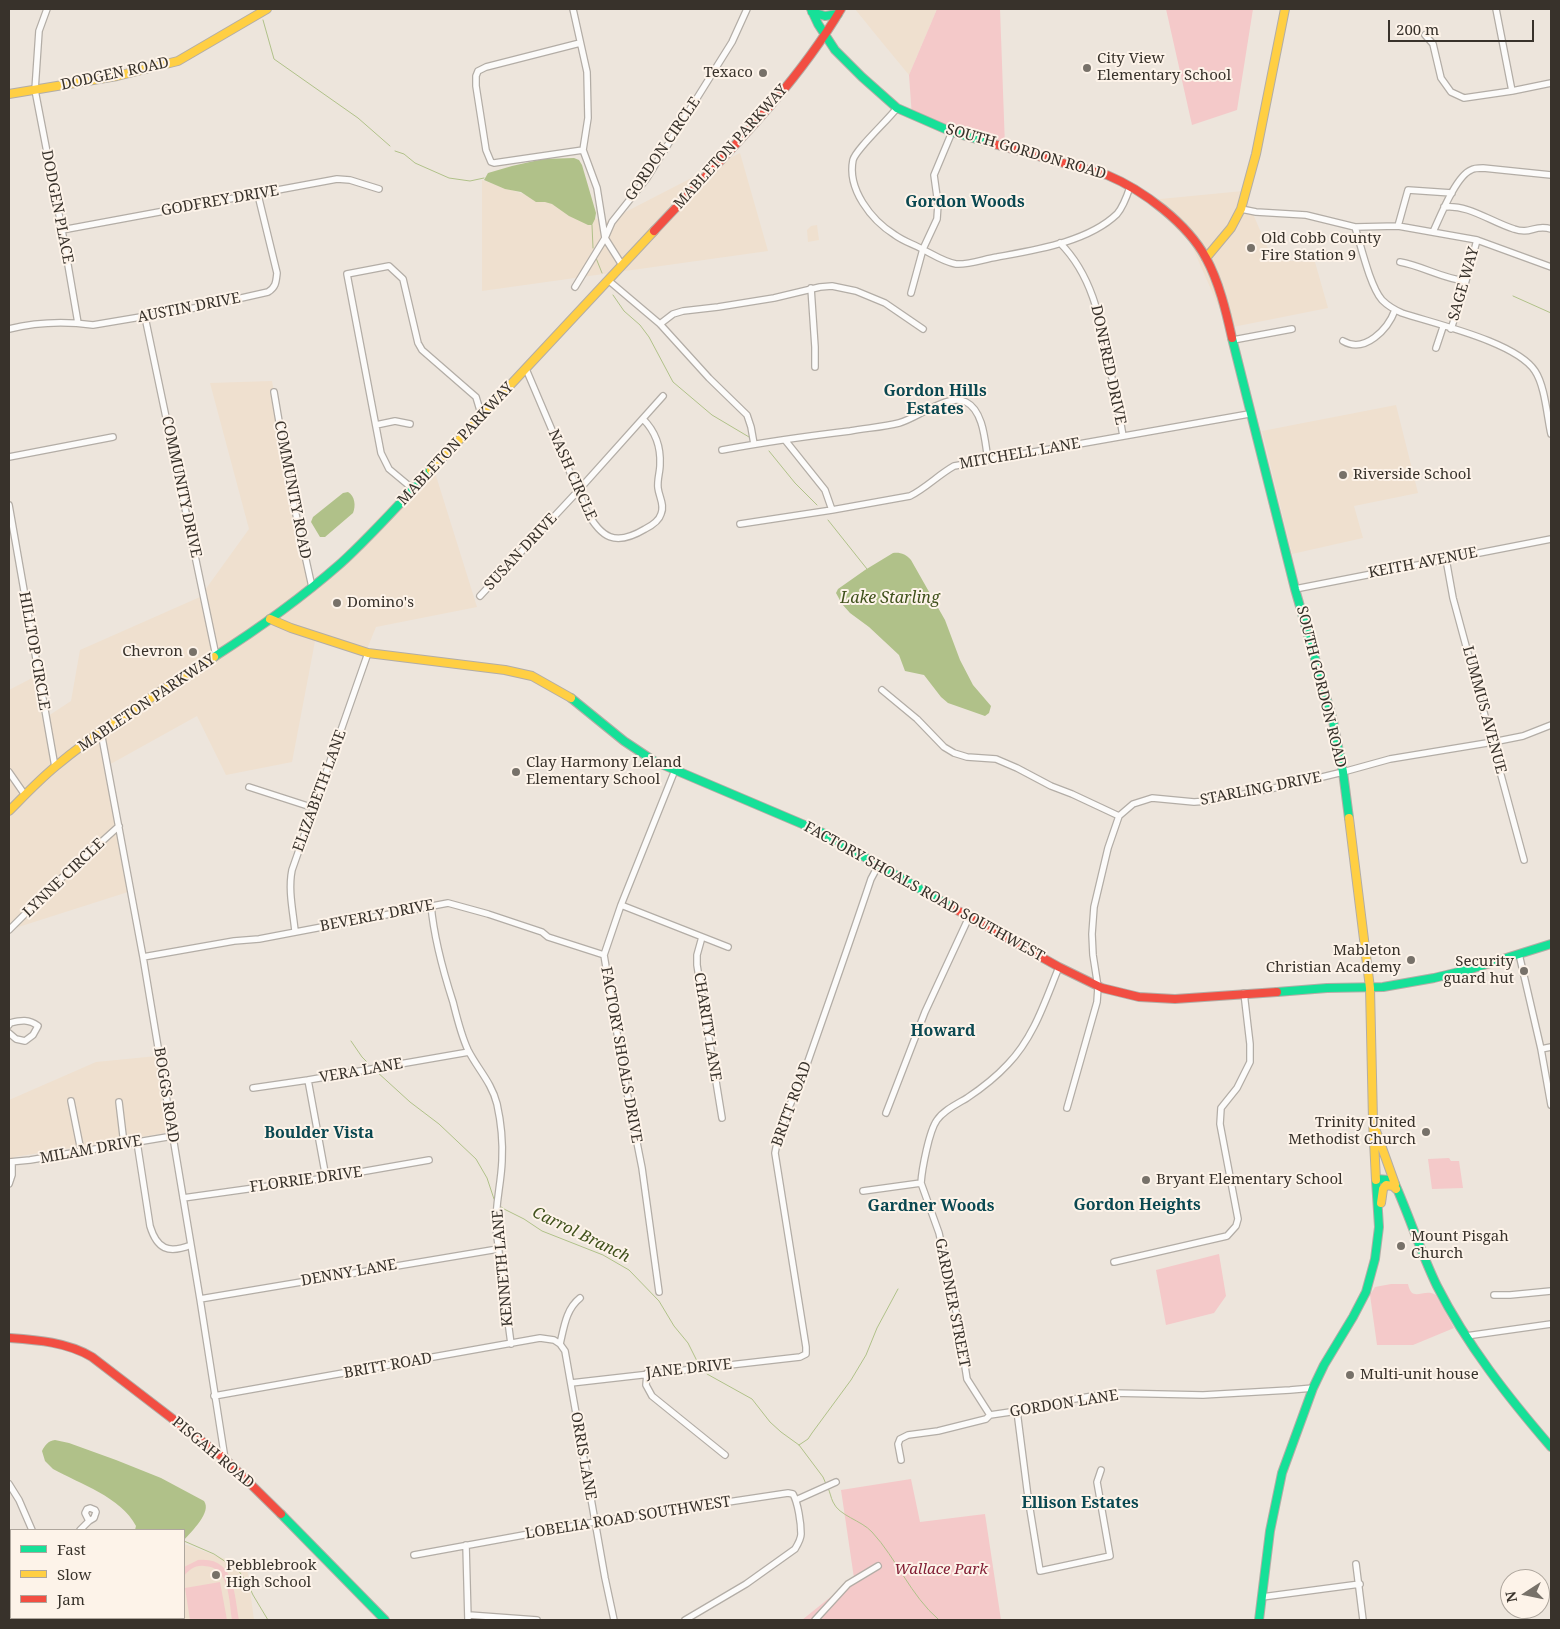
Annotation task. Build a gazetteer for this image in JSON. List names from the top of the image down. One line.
{"streets":{"street":["DODGEN ROAD","MABLETON PARKWAY","GORDON CIRCLE","SOUTH GORDON ROAD","GODFREY DRIVE","DODGEN PLACE","SAGE WAY","AUSTIN DRIVE","DONFRED DRIVE","MITCHELL LANE","NASH CIRCLE","COMMUNITY DRIVE","COMMUNITY ROAD","SUSAN DRIVE","KEITH AVENUE","HILLTOP CIRCLE","LUMMUS AVENUE","STARLING DRIVE","ELIZABETH LANE","LYNNE CIRCLE","FACTORY SHOALS ROAD SOUTHWEST","BEVERLY DRIVE","CHARITY LANE","FACTORY SHOALS DRIVE","VERA LANE","BOGGS ROAD","BRITT ROAD","MILAM DRIVE","FLORRIE DRIVE","KENNETH LANE","DENNY LANE","GARDNER STREET","JANE DRIVE","GORDON LANE","PISGAH ROAD","ORRIS LANE","LOBELIA ROAD SOUTHWEST"]},"crossings":[["DODGEN ROAD","DODGEN PLACE"],["MABLETON PARKWAY","SOUTH GORDON ROAD"],["MABLETON PARKWAY","NASH CIRCLE"],["MABLETON PARKWAY","COMMUNITY DRIVE"],["MABLETON PARKWAY","COMMUNITY ROAD"],["MABLETON PARKWAY","HILLTOP CIRCLE"],["MABLETON PARKWAY","FACTORY SHOALS ROAD SOUTHWEST"],["MABLETON PARKWAY","BOGGS ROAD"],["SOUTH GORDON ROAD","MITCHELL LANE"],["SOUTH GORDON ROAD","KEITH AVENUE"],["SOUTH GORDON ROAD","STARLING DRIVE"],["SOUTH GORDON ROAD","FACTORY SHOALS ROAD SOUTHWEST"],["SOUTH GORDON ROAD","GORDON LANE"],["GODFREY DRIVE","DODGEN PLACE"],["GODFREY DRIVE","AUSTIN DRIVE"],["DODGEN PLACE","AUSTIN DRIVE"],["AUSTIN DRIVE","COMMUNITY DRIVE"],["DONFRED DRIVE","MITCHELL LANE"],["NASH CIRCLE","SUSAN DRIVE"],["KEITH AVENUE","LUMMUS AVENUE"],["LUMMUS AVENUE","STARLING DRIVE"],["ELIZABETH LANE","FACTORY SHOALS ROAD SOUTHWEST"],["ELIZABETH LANE","BEVERLY DRIVE"],["LYNNE CIRCLE","BOGGS ROAD"],["FACTORY SHOALS ROAD SOUTHWEST","FACTORY SHOALS DRIVE"],["FACTORY SHOALS ROAD SOUTHWEST","BRITT ROAD"],["BEVERLY DRIVE","FACTORY SHOALS DRIVE"],["BEVERLY DRIVE","BOGGS ROAD"],["BEVERLY DRIVE","KENNETH LANE"],["VERA LANE","KENNETH LANE"],["BOGGS ROAD","BRITT ROAD"],["BOGGS ROAD","MILAM DRIVE"],["BOGGS ROAD","FLORRIE DRIVE"],["BOGGS ROAD","DENNY LANE"],["BOGGS ROAD","PISGAH ROAD"],["BRITT ROAD","KENNETH LANE"],["BRITT ROAD","JANE DRIVE"],["BRITT ROAD","ORRIS LANE"],["KENNETH LANE","DENNY LANE"],["GARDNER STREET","GORDON LANE"],["JANE DRIVE","ORRIS LANE"],["ORRIS LANE","LOBELIA ROAD SOUTHWEST"]],"districts":["Gordon Woods","Gordon Hills Estates","Howard","Boulder Vista","Gordon Heights","Gardner Woods","Ellison Estates"],"water":["Lake Starling","Carrol Branch"],"parks":["Wallace Park"],"places":["City View Elementary School","Texaco","Old Cobb County Fire Station 9","Riverside School","Domino's","Chevron","Clay Harmony Leland Elementary School","Mableton Christian Academy","Security guard hut","Trinity United Methodist Church","Bryant Elementary School","Mount Pisgah Church","Multi-unit house","Pebblebrook High School"],"legend":["Fast","Slow","Jam"],"scale_bar":"200 m","north":"left"}
